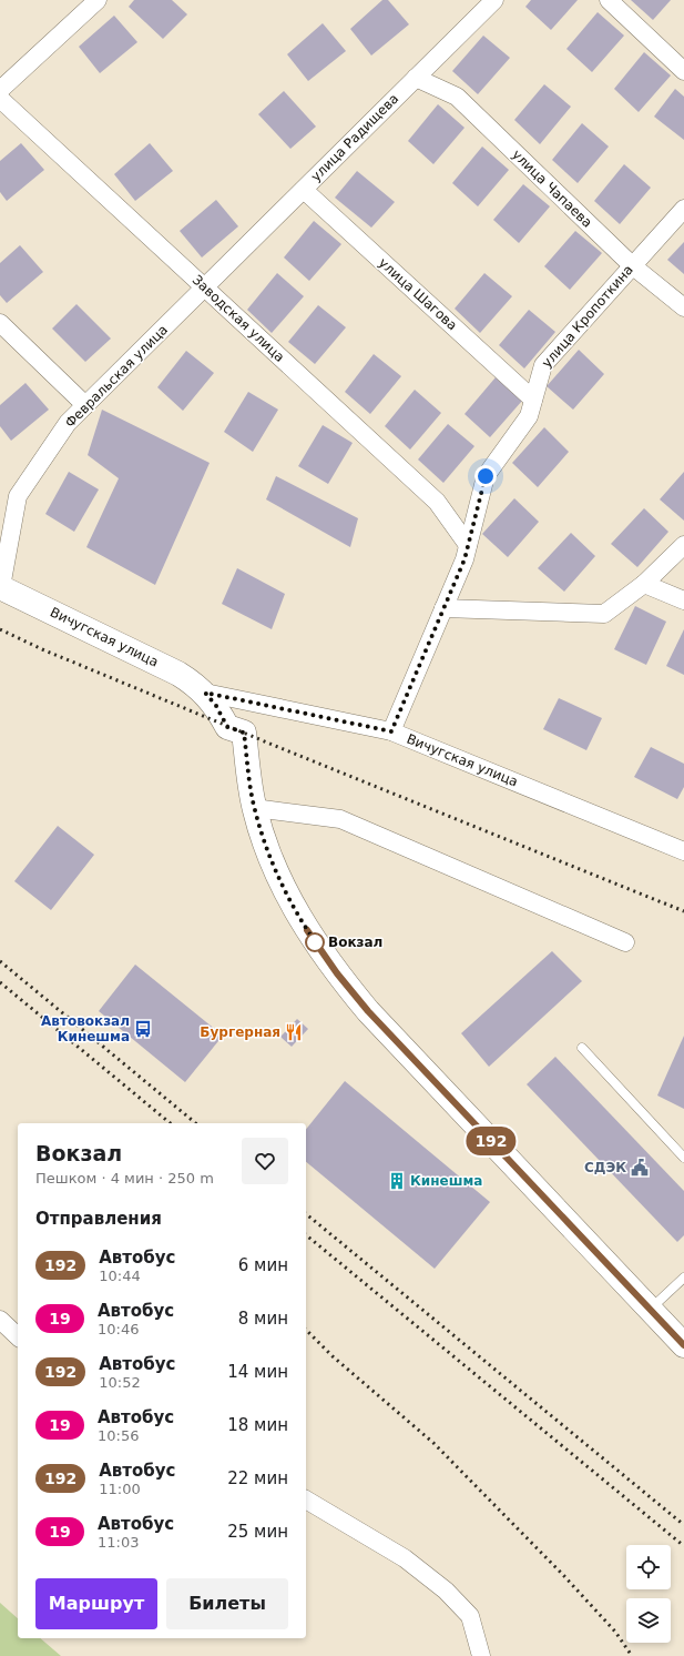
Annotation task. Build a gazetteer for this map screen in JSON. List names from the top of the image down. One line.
{"streets":{"main road":["Вичугская улица"],"street":["улица Радищева","улица Чапаева","улица Шагова","улица Кропоткина","Заводская улица","Февральская улица"]},"crossings":[["улица Радищева","улица Чапаева"],["улица Радищева","улица Шагова"],["улица Радищева","Заводская улица"],["улица Радищева","Февральская улица"],["улица Чапаева","улица Кропоткина"],["улица Шагова","улица Кропоткина"],["улица Кропоткина","Заводская улица"],["улица Кропоткина","Вичугская улица"],["Заводская улица","Февральская улица"],["Февральская улица","Вичугская улица"]],"places":{"other":["Вокзал"],"bus stop":["Автовокзал Кинешма"],"restaurant":["Бургерная"],"public building":["СДЭК"],"building":["Кинешма"]},"lines":["bus line 192"],"page":{"on_map":"192","heading":[["Вокзал","Пешком · 4 мин · 250 m"],"Отправления"],"list":[{"mark":"192","name":"Автобус","note":"10:44","value":"6 мин"},{"mark":"19","name":"Автобус","note":"10:46","value":"8 мин"},{"mark":"192","name":"Автобус","note":"10:52","value":"14 мин"},{"mark":"19","name":"Автобус","note":"10:56","value":"18 мин"},{"mark":"192","name":"Автобус","note":"11:00","value":"22 мин"},{"mark":"19","name":"Автобус","note":"11:03","value":"25 мин"}],"buttons":["Маршрут","Билеты"]}}
